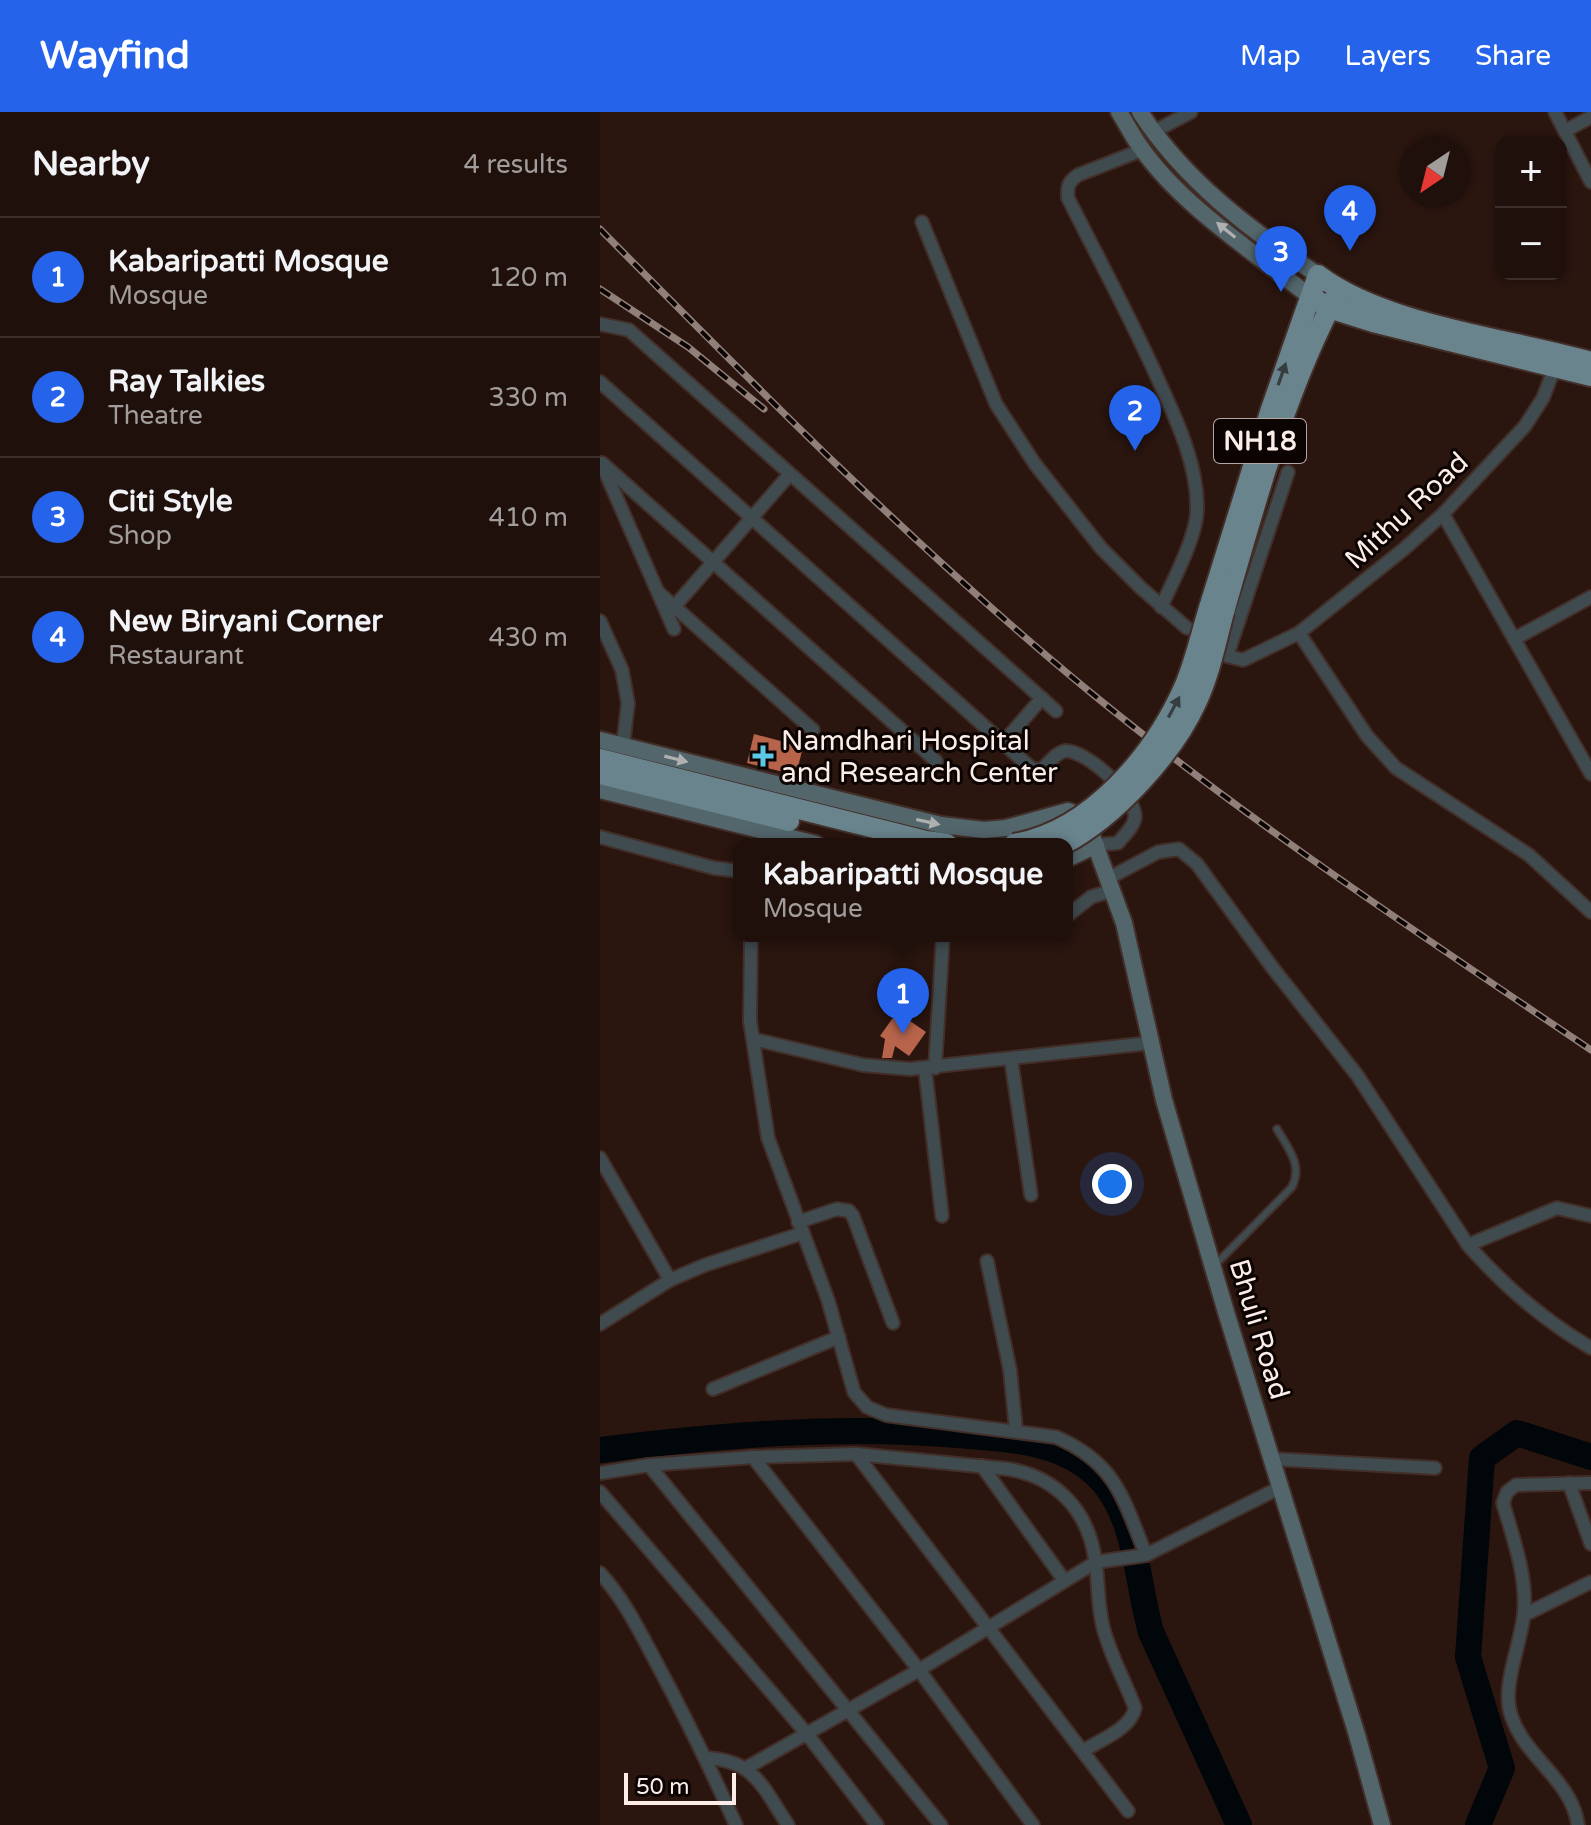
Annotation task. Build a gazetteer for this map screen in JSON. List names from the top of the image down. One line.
{"streets":{"highway":["NH18"],"main road":["Bhuli Road"],"street":["Mithu Road"]},"places":{"health":["Namdhari Hospital and Research Center"]},"scale_bar":"50 m","north":"bottom left","page":{"header":"Wayfind","nav":["Map","Layers","Share"],"heading":["Nearby","4 results"],"map_buttons":["+","−"],"pins":["4","3","2","1"],"list":[{"mark":"1","name":"Kabaripatti Mosque","note":"Mosque","value":"120 m"},{"mark":"2","name":"Ray Talkies","note":"Theatre","value":"330 m"},{"mark":"3","name":"Citi Style","note":"Shop","value":"410 m"},{"mark":"4","name":"New Biryani Corner","note":"Restaurant","value":"430 m"}],"popup":["Kabaripatti Mosque","Mosque"],"scale":"50 m"}}
